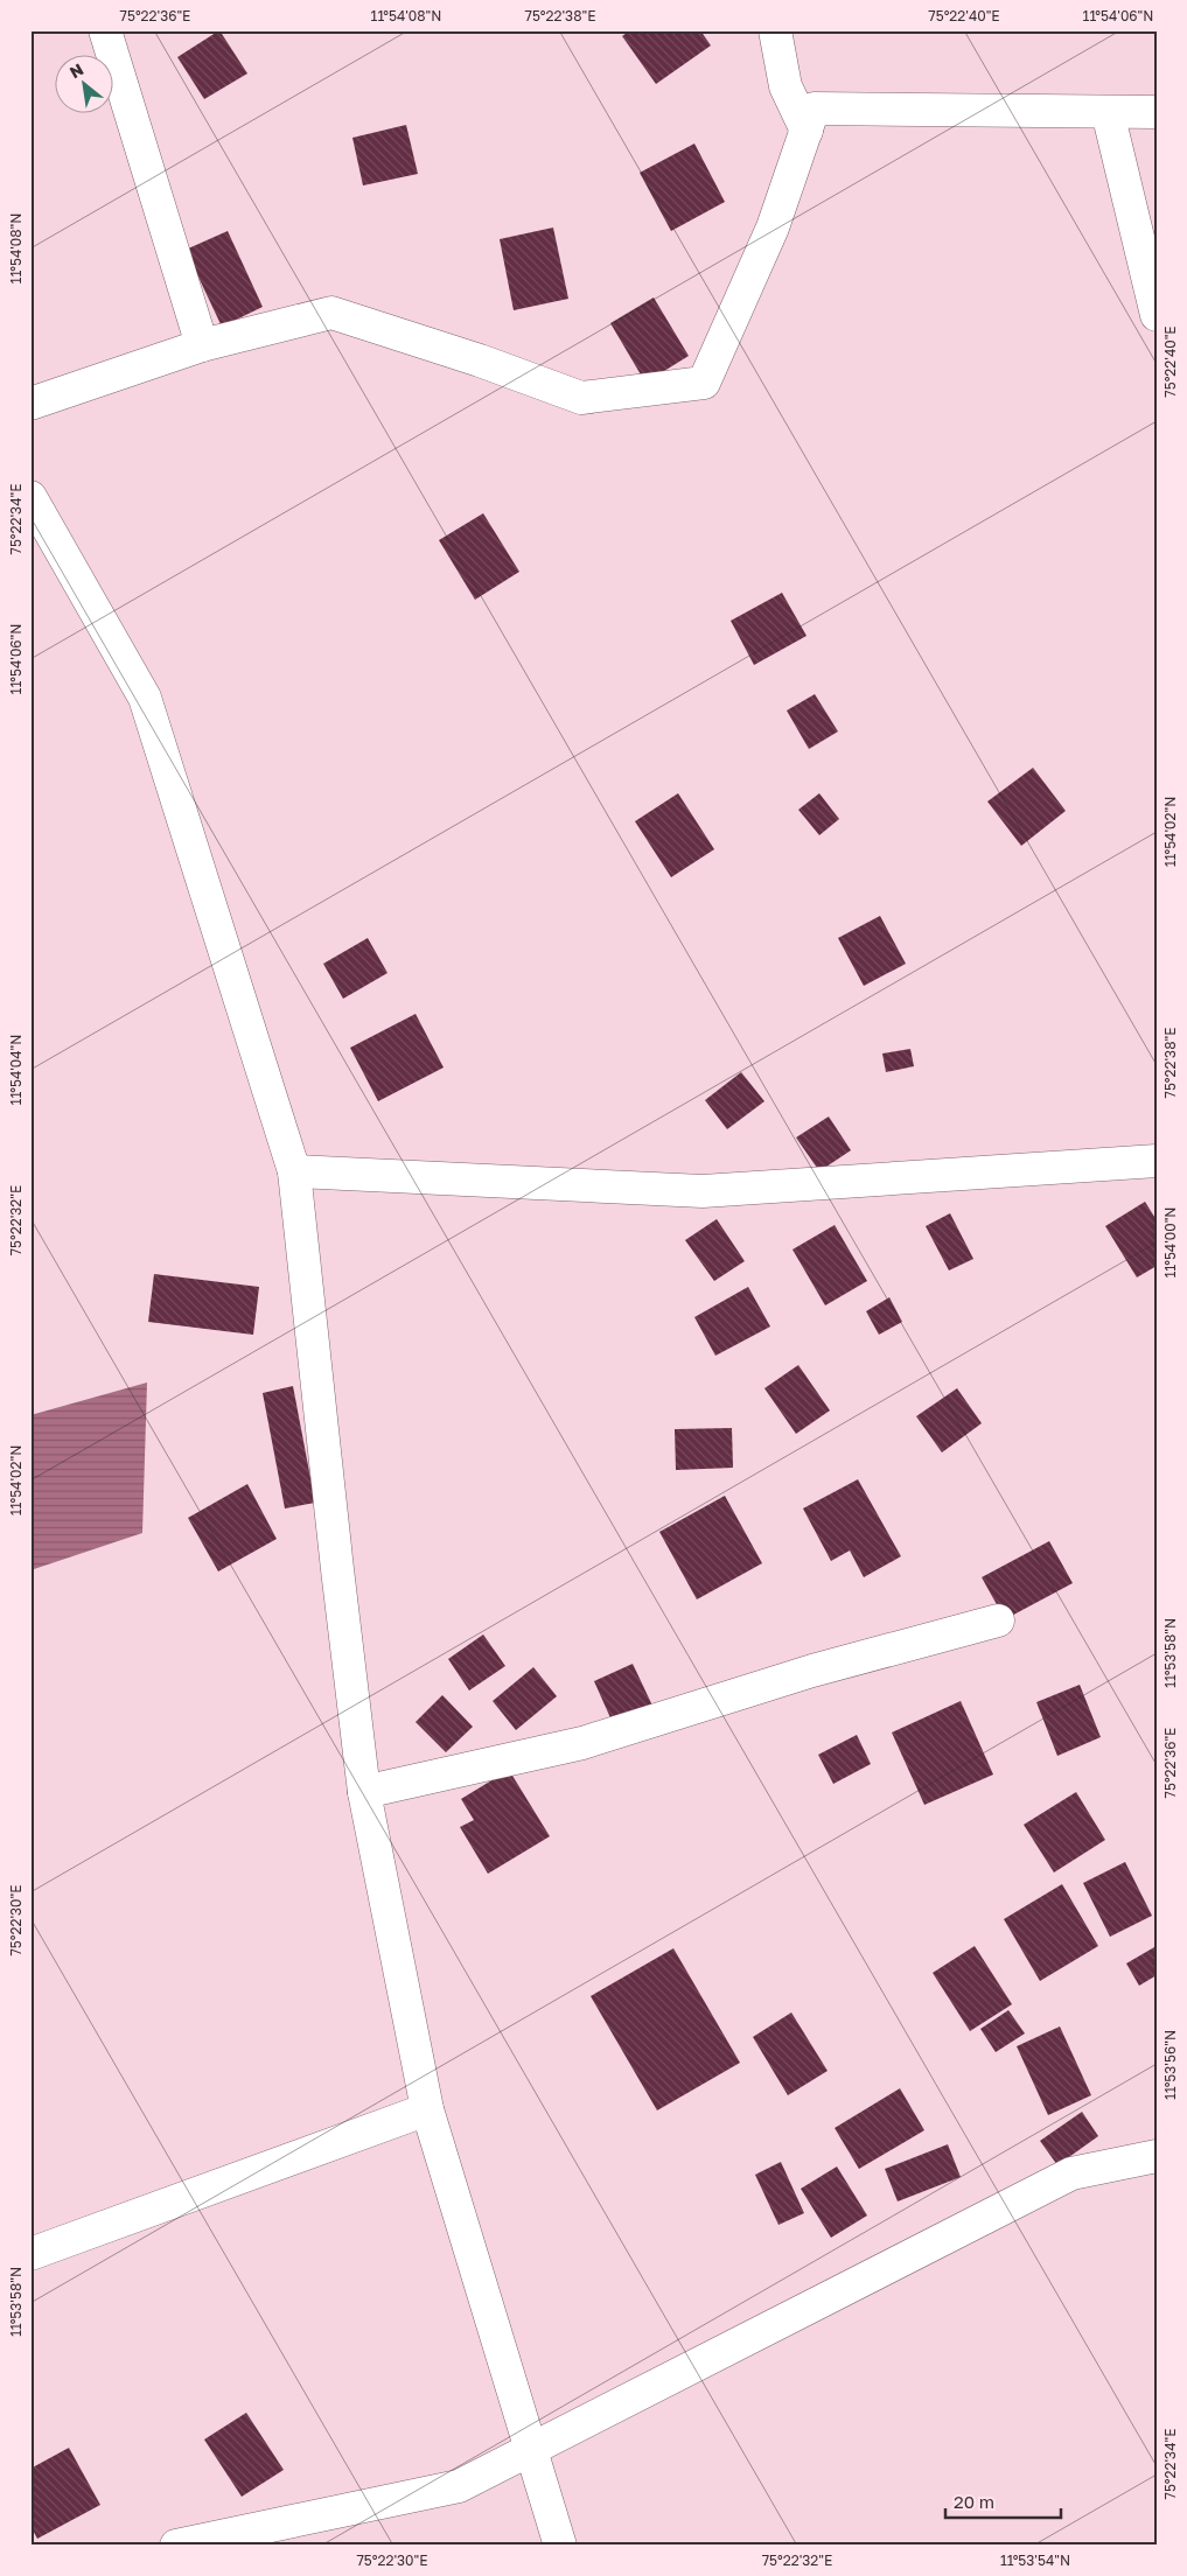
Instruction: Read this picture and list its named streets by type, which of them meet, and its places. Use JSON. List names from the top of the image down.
{
  "scale_bar": "20 m",
  "north": "top left",
  "coordinates": [
    "75°22'36\"E",
    "11°54'08\"N",
    "75°22'38\"E",
    "75°22'40\"E",
    "11°54'06\"N",
    "75°22'34\"E",
    "11°54'02\"N",
    "11°54'04\"N",
    "75°22'32\"E",
    "11°54'00\"N",
    "11°53'58\"N",
    "75°22'30\"E",
    "11°53'56\"N",
    "11°53'54\"N"
  ]
}
